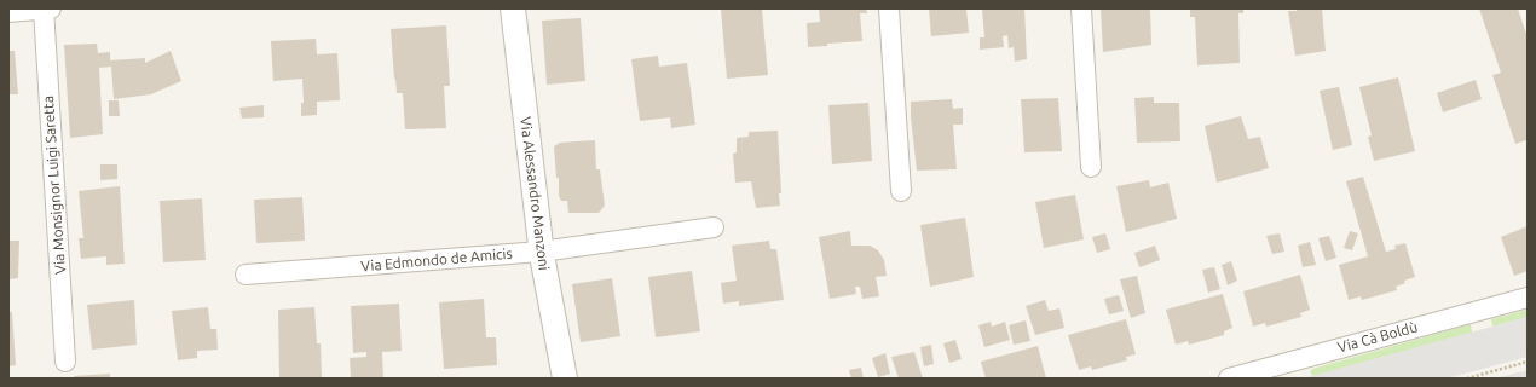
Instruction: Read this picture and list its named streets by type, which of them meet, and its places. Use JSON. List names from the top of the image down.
{
  "streets": {
    "street": [
      "Via Monsignor Luigi Saretta",
      "Via Alessandro Manzoni",
      "Via Edmondo de Amicis",
      "Via Cà Boldù"
    ]
  },
  "crossings": [
    ["Via Alessandro Manzoni", "Via Edmondo de Amicis"]
  ]
}
